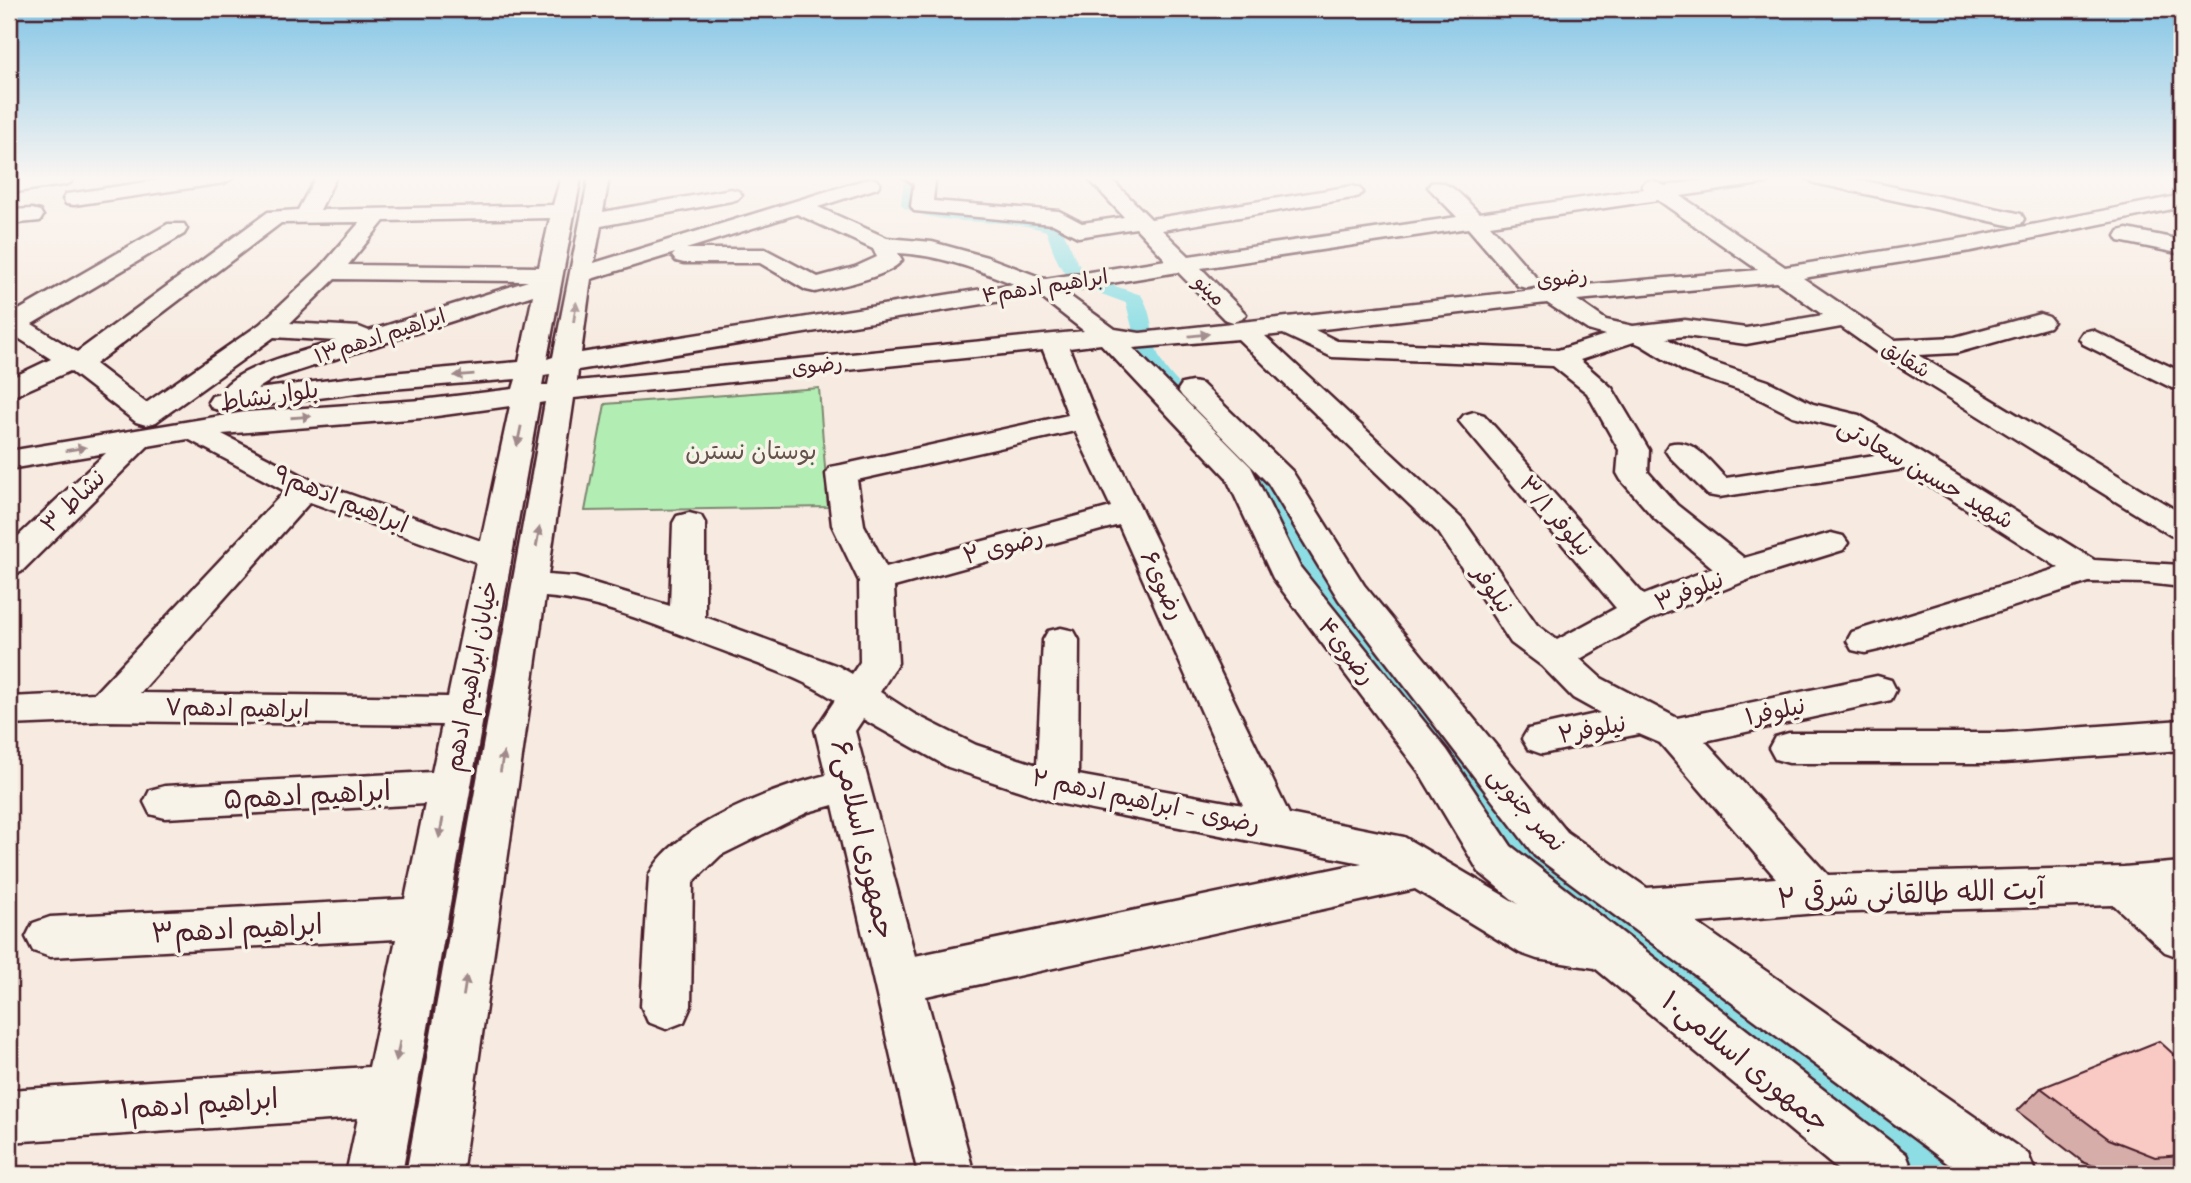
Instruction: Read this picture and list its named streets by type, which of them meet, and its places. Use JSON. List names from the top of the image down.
{
  "streets": {
    "street": [
      "رضوی",
      "ابراهیم ادهم۴",
      "مینو",
      "ابراهیم ادهم۱۳",
      "شقایق",
      "بلوار نشاط",
      "شهید حسین سعادتی",
      "ابراهیم ادهم۹",
      "نشاط ۳",
      "نیلوفر ۳/۱",
      "رضوی ۲",
      "رضوی۶",
      "نیلوفر",
      "نیلوفر۳",
      "رضوی۴",
      "خیابان ابراهیم ادهم",
      "ابراهیم ادهم۷",
      "نیلوفر۱",
      "نیلوفر۲",
      "ابراهیم ادهم۵",
      "رضوی - ابراهیم ادهم ۲",
      "نصر جنوبی",
      "جمهوری اسلامی۶",
      "آیت الله طالقانی شرقی ۲",
      "ابراهیم ادهم۳",
      "جمهوری اسلامی۱۰",
      "ابراهیم ادهم۱"
    ]
  },
  "crossings": [
    ["رضوی", "ابراهیم ادهم۴"],
    ["رضوی", "مینو"],
    ["رضوی", "شقایق"],
    ["رضوی", "بلوار نشاط"],
    ["رضوی", "رضوی۶"],
    ["رضوی", "نیلوفر"],
    ["رضوی", "رضوی۴"],
    ["رضوی", "خیابان ابراهیم ادهم"],
    ["رضوی", "نصر جنوبی"],
    ["ابراهیم ادهم۴", "مینو"],
    ["ابراهیم ادهم۴", "بلوار نشاط"],
    ["ابراهیم ادهم۴", "رضوی۴"],
    ["ابراهیم ادهم۴", "خیابان ابراهیم ادهم"],
    ["مینو", "نیلوفر"],
    ["ابراهیم ادهم۱۳", "بلوار نشاط"],
    ["ابراهیم ادهم۱۳", "خیابان ابراهیم ادهم"],
    ["بلوار نشاط", "ابراهیم ادهم۹"],
    ["بلوار نشاط", "نشاط ۳"],
    ["بلوار نشاط", "خیابان ابراهیم ادهم"],
    ["ابراهیم ادهم۹", "خیابان ابراهیم ادهم"],
    ["نیلوفر ۳/۱", "نیلوفر۳"],
    ["رضوی ۲", "رضوی۶"],
    ["رضوی ۲", "جمهوری اسلامی۶"],
    ["رضوی۶", "رضوی - ابراهیم ادهم ۲"],
    ["رضوی۶", "جمهوری اسلامی۶"],
    ["نیلوفر", "نیلوفر۳"],
    ["نیلوفر", "نیلوفر۱"],
    ["نیلوفر", "نیلوفر۲"],
    ["نیلوفر", "آیت الله طالقانی شرقی ۲"],
    ["رضوی۴", "رضوی - ابراهیم ادهم ۲"],
    ["رضوی۴", "نصر جنوبی"],
    ["رضوی۴", "آیت الله طالقانی شرقی ۲"],
    ["رضوی۴", "جمهوری اسلامی۱۰"],
    ["خیابان ابراهیم ادهم", "ابراهیم ادهم۷"],
    ["خیابان ابراهیم ادهم", "ابراهیم ادهم۵"],
    ["خیابان ابراهیم ادهم", "رضوی - ابراهیم ادهم ۲"],
    ["خیابان ابراهیم ادهم", "ابراهیم ادهم۳"],
    ["خیابان ابراهیم ادهم", "ابراهیم ادهم۱"],
    ["نیلوفر۱", "نیلوفر۲"],
    ["رضوی - ابراهیم ادهم ۲", "نصر جنوبی"],
    ["رضوی - ابراهیم ادهم ۲", "جمهوری اسلامی۶"],
    ["رضوی - ابراهیم ادهم ۲", "آیت الله طالقانی شرقی ۲"],
    ["رضوی - ابراهیم ادهم ۲", "جمهوری اسلامی۱۰"],
    ["نصر جنوبی", "آیت الله طالقانی شرقی ۲"],
    ["نصر جنوبی", "جمهوری اسلامی۱۰"],
    ["آیت الله طالقانی شرقی ۲", "جمهوری اسلامی۱۰"]
  ],
  "parks": ["بوستان نسترن"]
}
